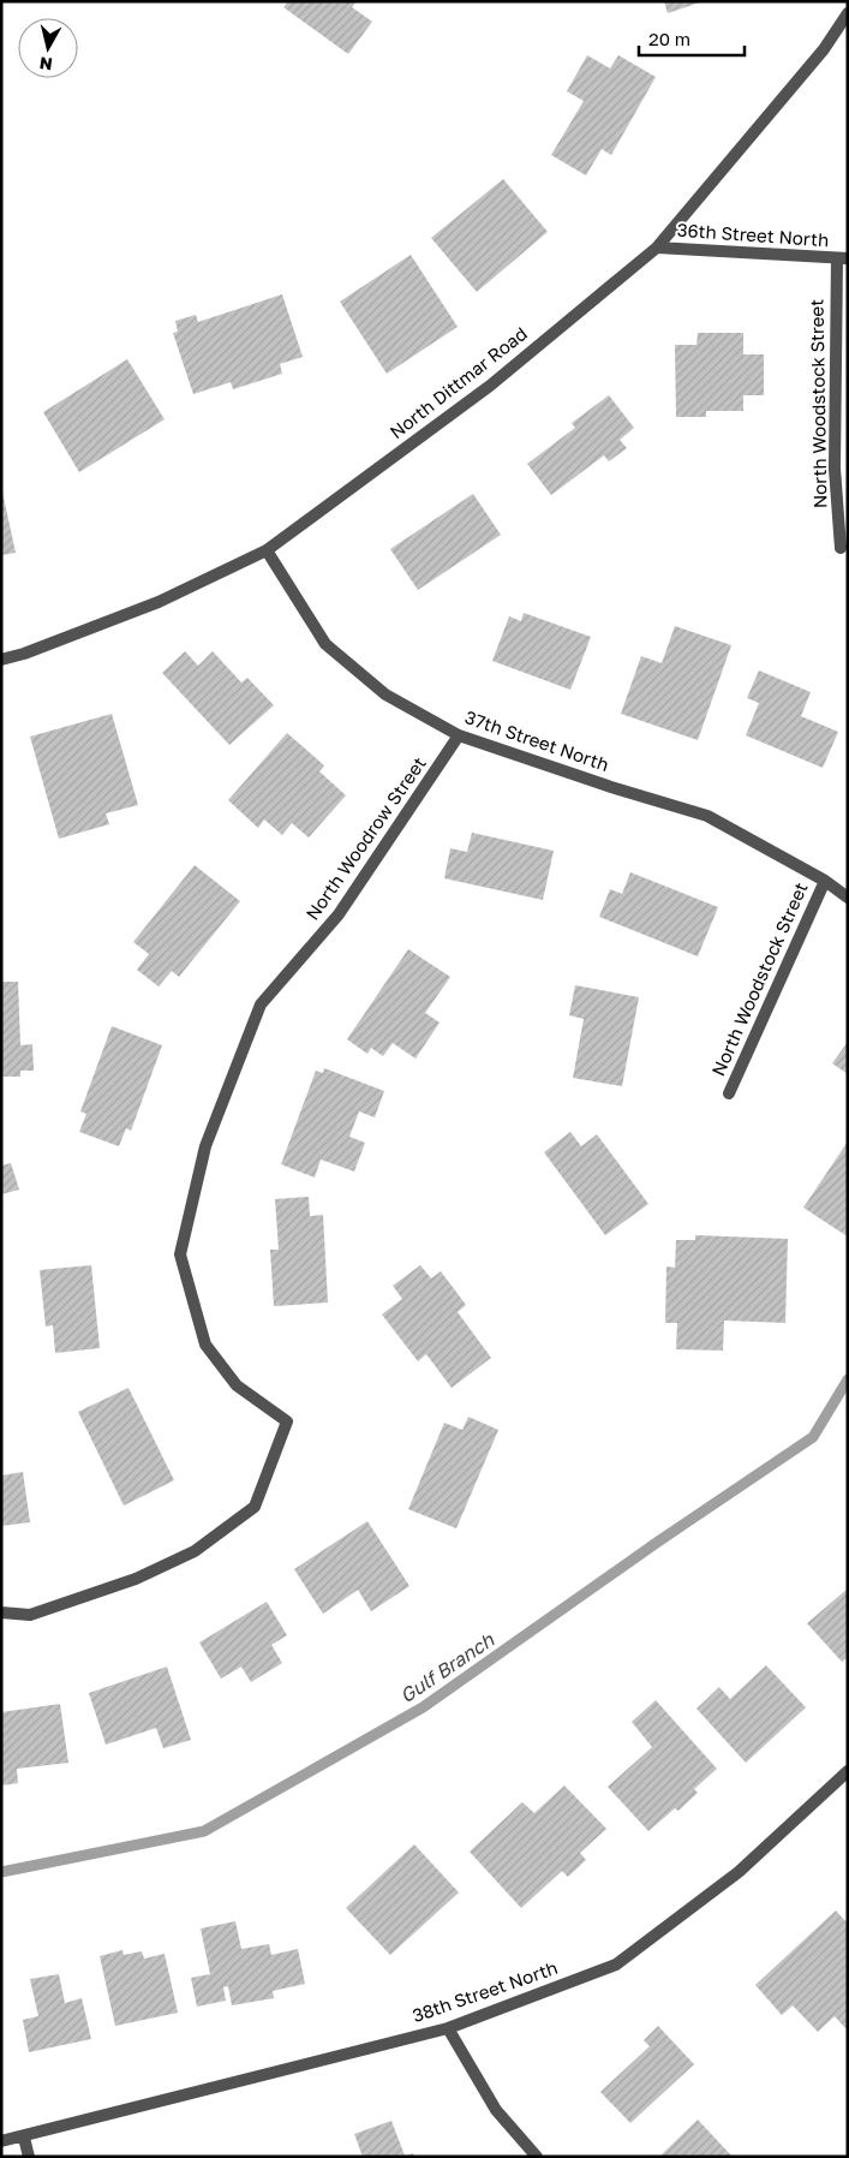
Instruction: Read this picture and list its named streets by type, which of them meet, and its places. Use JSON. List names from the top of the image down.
{
  "streets": {
    "street": [
      "36th Street North",
      "North Dittmar Road",
      "North Woodstock Street",
      "37th Street North",
      "North Woodrow Street",
      "38th Street North"
    ]
  },
  "crossings": [
    ["36th Street North", "North Dittmar Road"],
    ["36th Street North", "North Woodstock Street"],
    ["North Dittmar Road", "37th Street North"],
    ["North Woodstock Street", "37th Street North"],
    ["37th Street North", "North Woodrow Street"]
  ],
  "water": ["Gulf Branch"],
  "scale_bar": "20 m",
  "north": "bottom"
}
